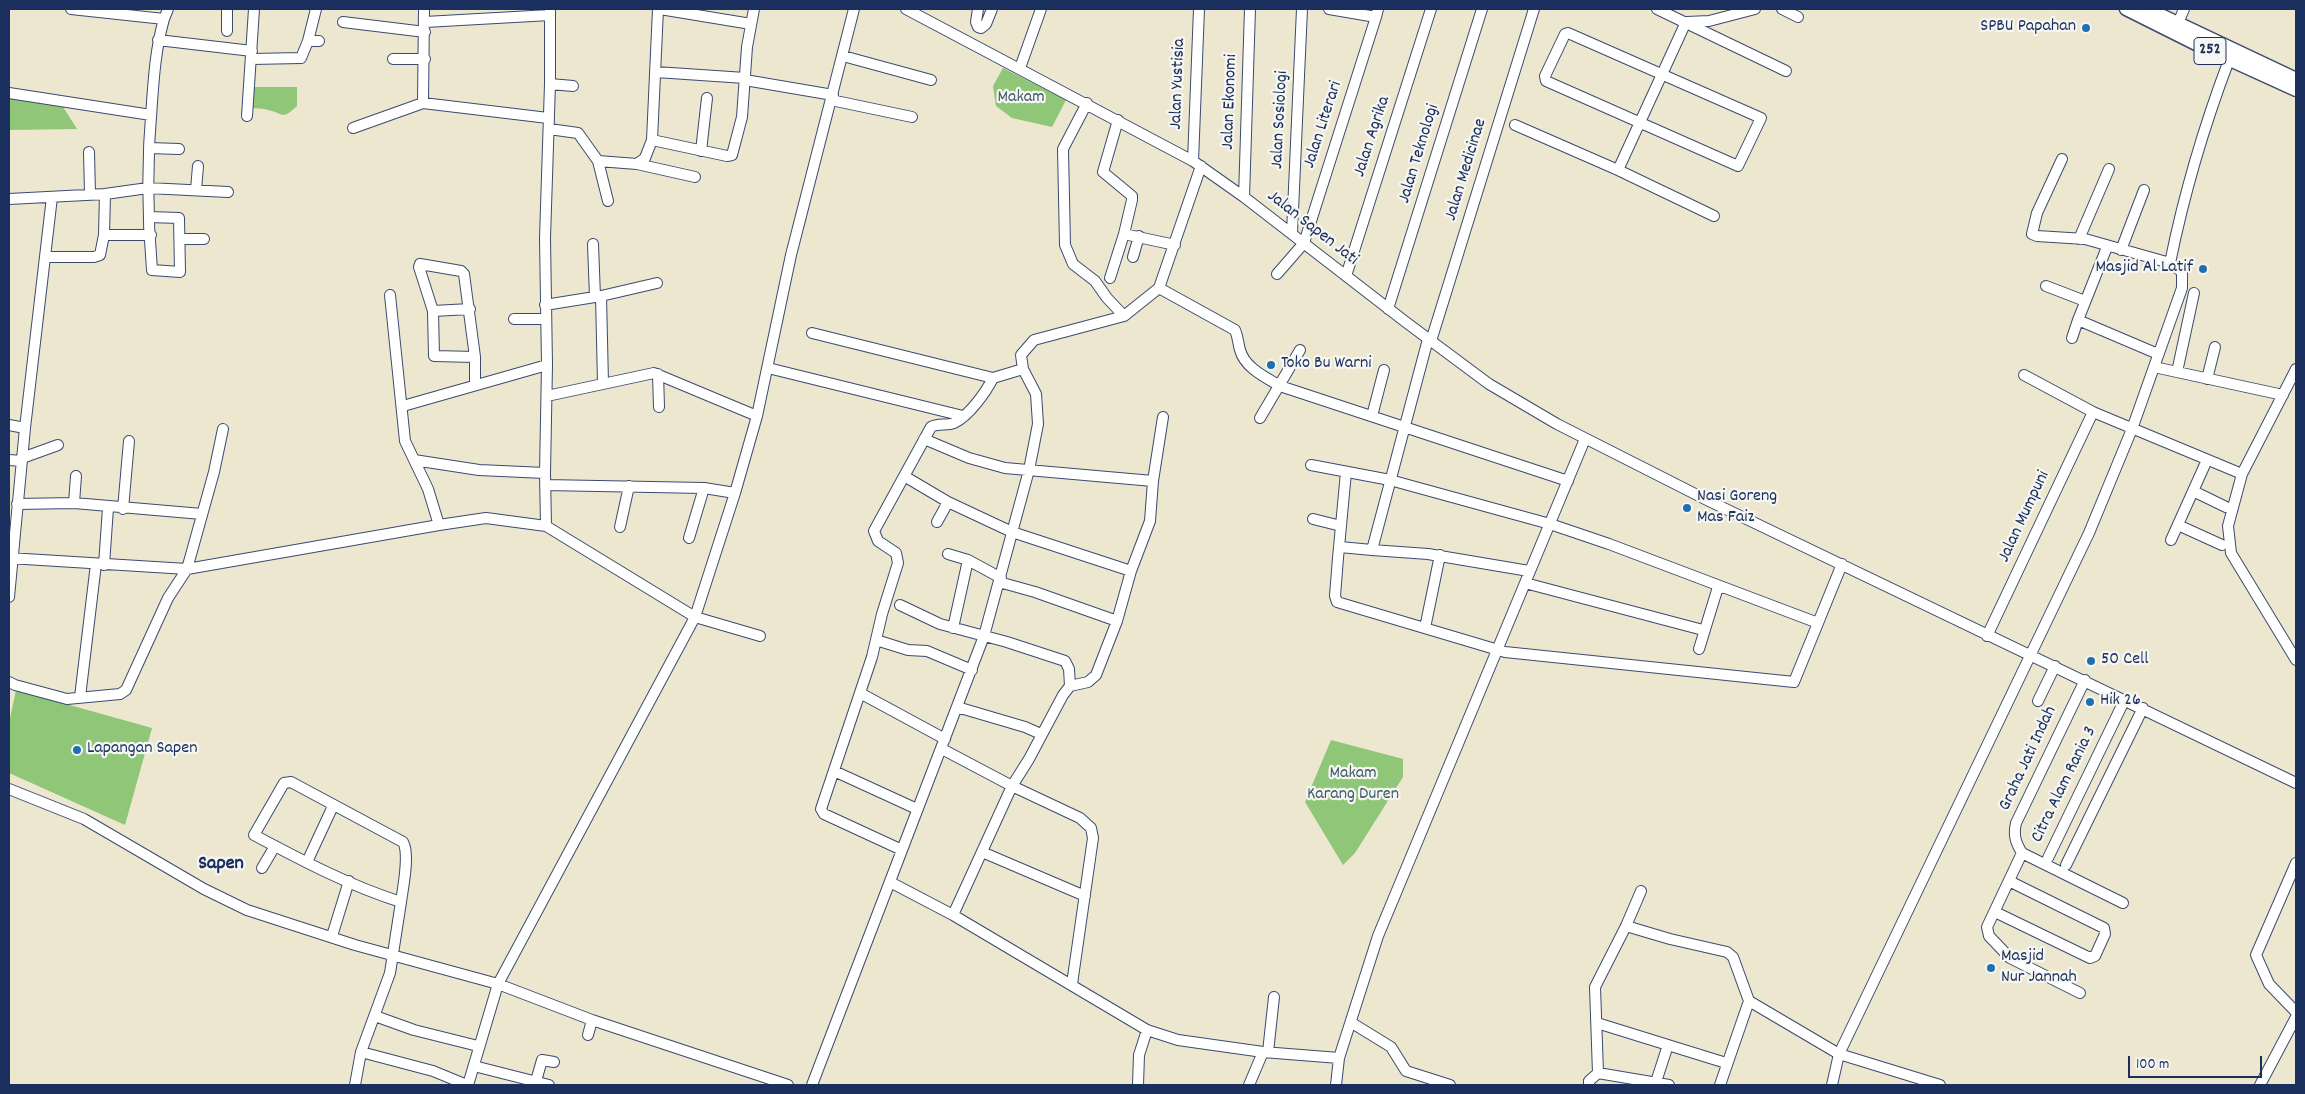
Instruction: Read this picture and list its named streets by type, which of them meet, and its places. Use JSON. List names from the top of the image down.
{
  "streets": {
    "main road": ["252"],
    "street": [
      "Jalan Yustisia",
      "Jalan Ekonomi",
      "Jalan Sosiologi",
      "Jalan Literari",
      "Jalan Agrika",
      "Jalan Teknologi",
      "Jalan Medicinae",
      "Jalan Sapen Jati",
      "Jalan Mumpuni",
      "Graha Jati Indah",
      "Citra Alam Rania 3"
    ]
  },
  "crossings": [
    ["Jalan Yustisia", "Jalan Sapen Jati"],
    ["Jalan Ekonomi", "Jalan Sapen Jati"],
    ["Jalan Sosiologi", "Jalan Sapen Jati"],
    ["Jalan Literari", "Jalan Sapen Jati"],
    ["Jalan Agrika", "Jalan Sapen Jati"],
    ["Jalan Teknologi", "Jalan Sapen Jati"],
    ["Jalan Medicinae", "Jalan Sapen Jati"],
    ["Jalan Sapen Jati", "Jalan Mumpuni"],
    ["Jalan Sapen Jati", "Graha Jati Indah"],
    ["Jalan Sapen Jati", "Citra Alam Rania 3"]
  ],
  "districts": ["Sapen"],
  "parks": ["Makam", "Makam Karang Duren"],
  "places": [
    "SPBU Papahan",
    "Masjid Al Latif",
    "Toko Bu Warni",
    "Nasi Goreng Mas Faiz",
    "50 Cell",
    "Hik 26",
    "Lapangan Sapen",
    "Masjid Nur Jannah"
  ],
  "scale_bar": "100 m"
}
